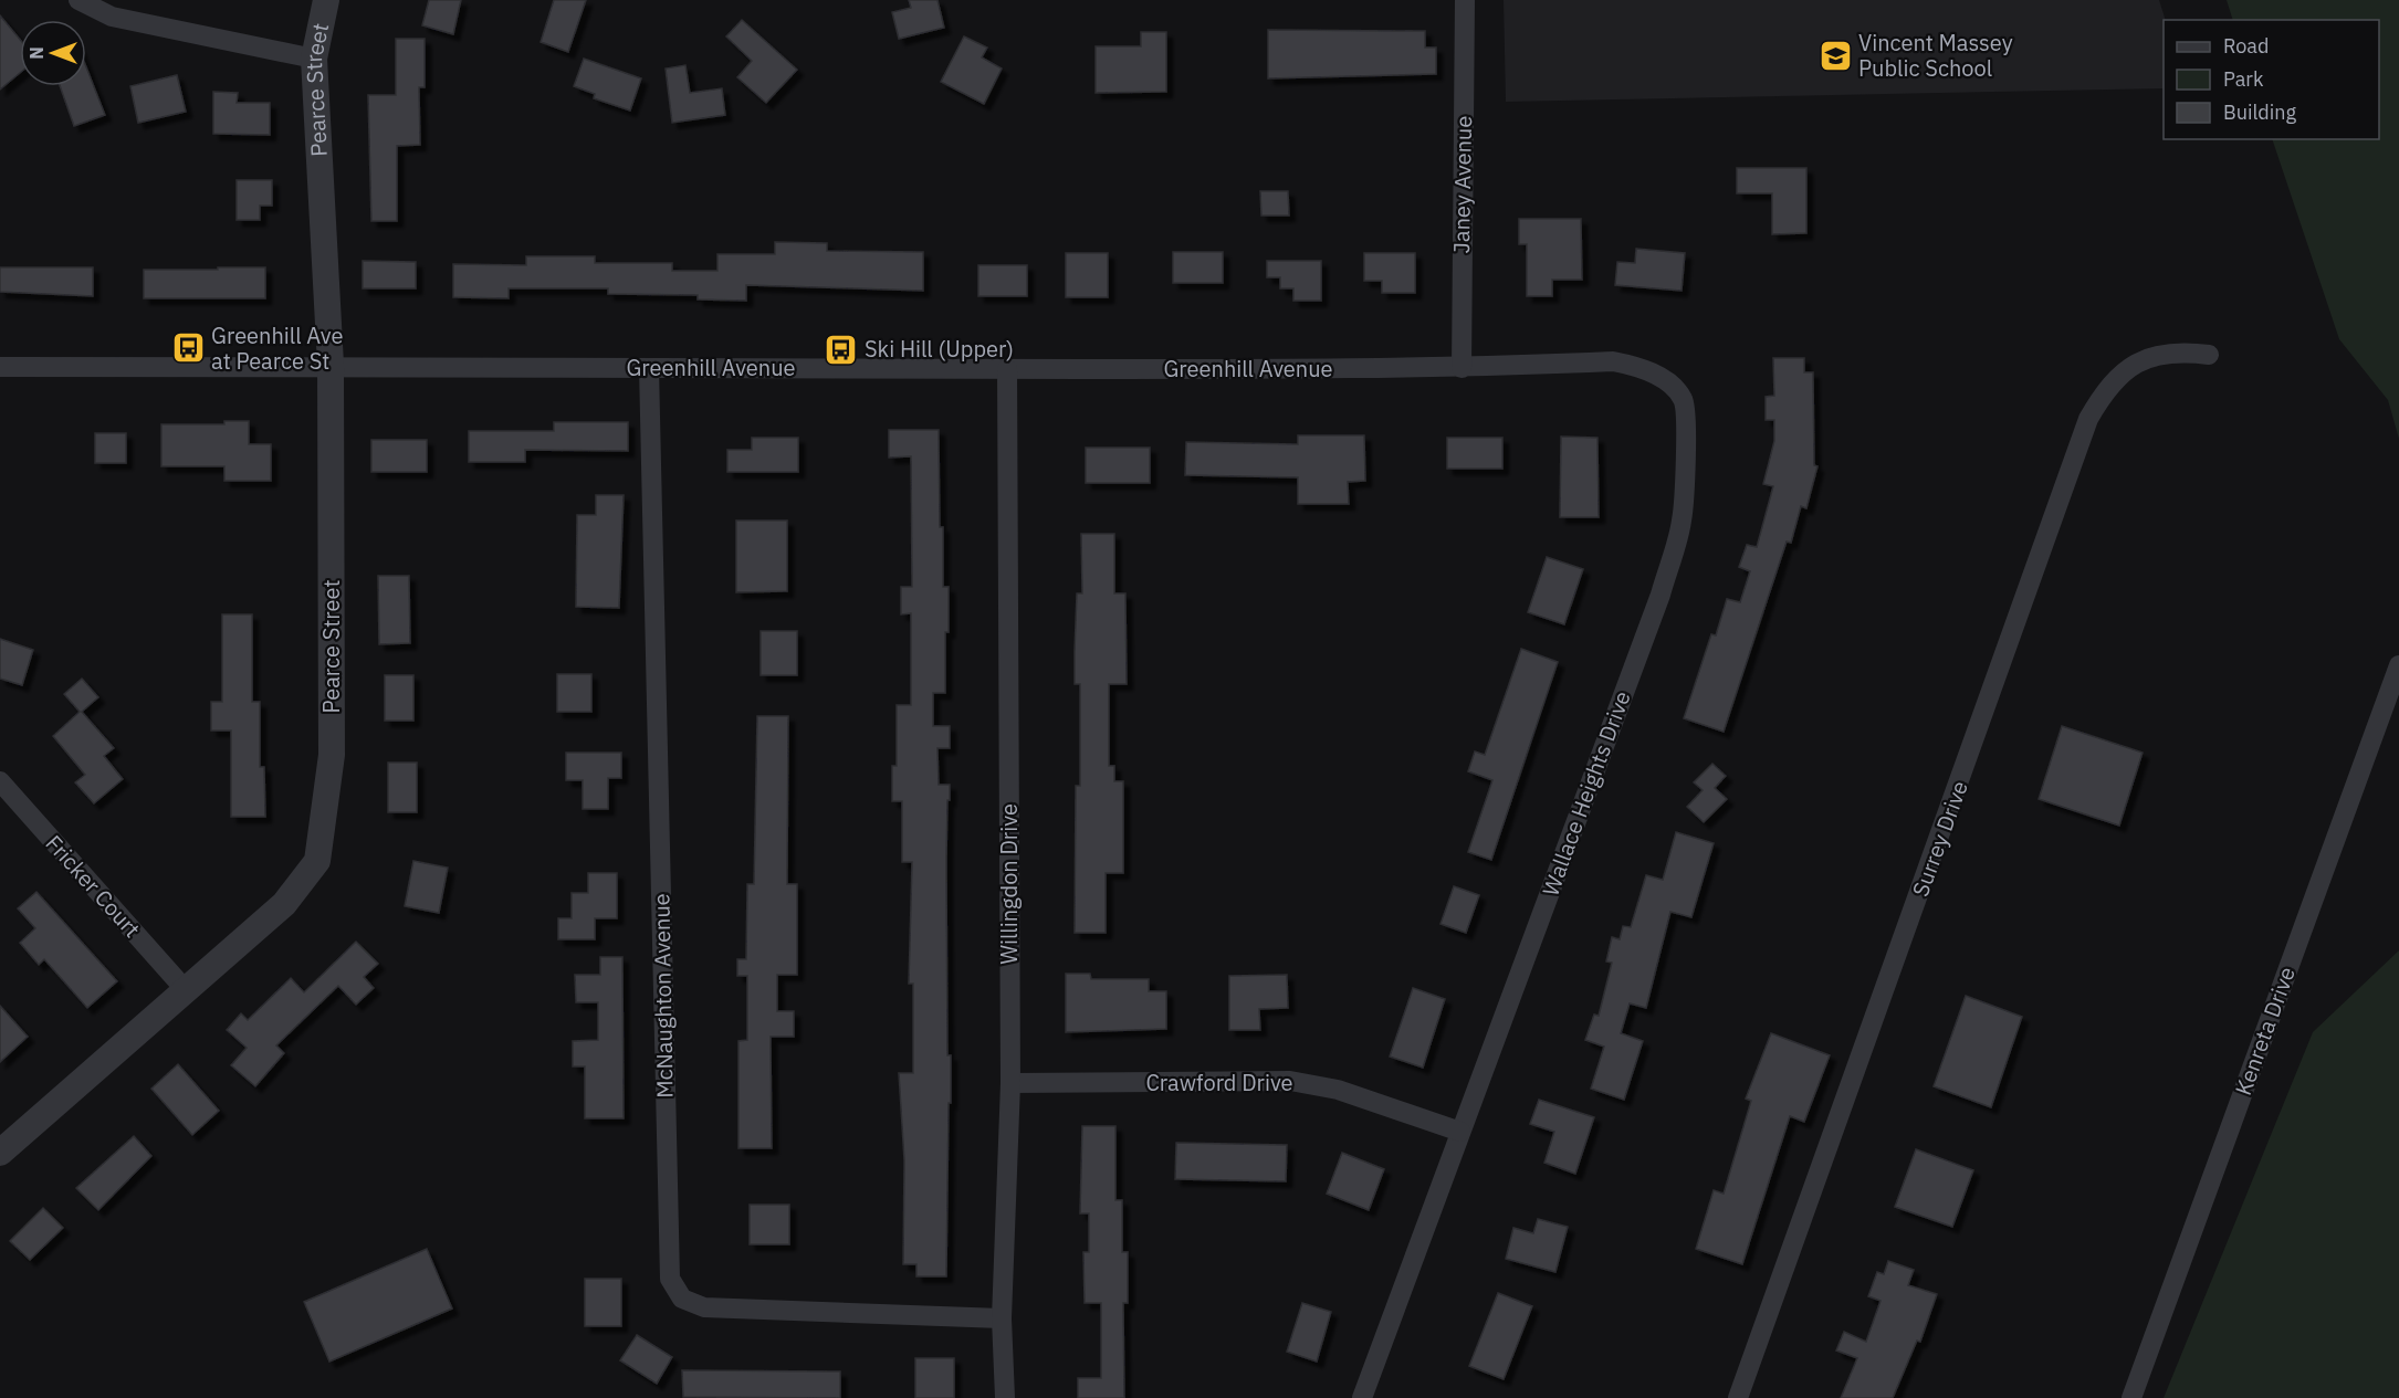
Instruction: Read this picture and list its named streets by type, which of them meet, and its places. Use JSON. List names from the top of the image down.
{
  "streets": {
    "street": [
      "Pearce Street",
      "Janey Avenue",
      "Greenhill Avenue",
      "Wallace Heights Drive",
      "Surrey Drive",
      "Willingdon Drive",
      "Fricker Court",
      "McNaughton Avenue",
      "Kenreta Drive",
      "Crawford Drive"
    ]
  },
  "crossings": [
    ["Pearce Street", "Greenhill Avenue"],
    ["Pearce Street", "Fricker Court"],
    ["Janey Avenue", "Greenhill Avenue"],
    ["Janey Avenue", "Wallace Heights Drive"],
    ["Greenhill Avenue", "Wallace Heights Drive"],
    ["Greenhill Avenue", "Willingdon Drive"],
    ["Greenhill Avenue", "McNaughton Avenue"],
    ["Wallace Heights Drive", "Crawford Drive"],
    ["Willingdon Drive", "McNaughton Avenue"],
    ["Willingdon Drive", "Crawford Drive"]
  ],
  "places": {
    "school or university": ["Vincent Massey Public School"],
    "bus stop": ["Greenhill Ave at Pearce St", "Ski Hill (Upper)"]
  },
  "legend": ["Road", "Park", "Building"],
  "north": "left"
}
